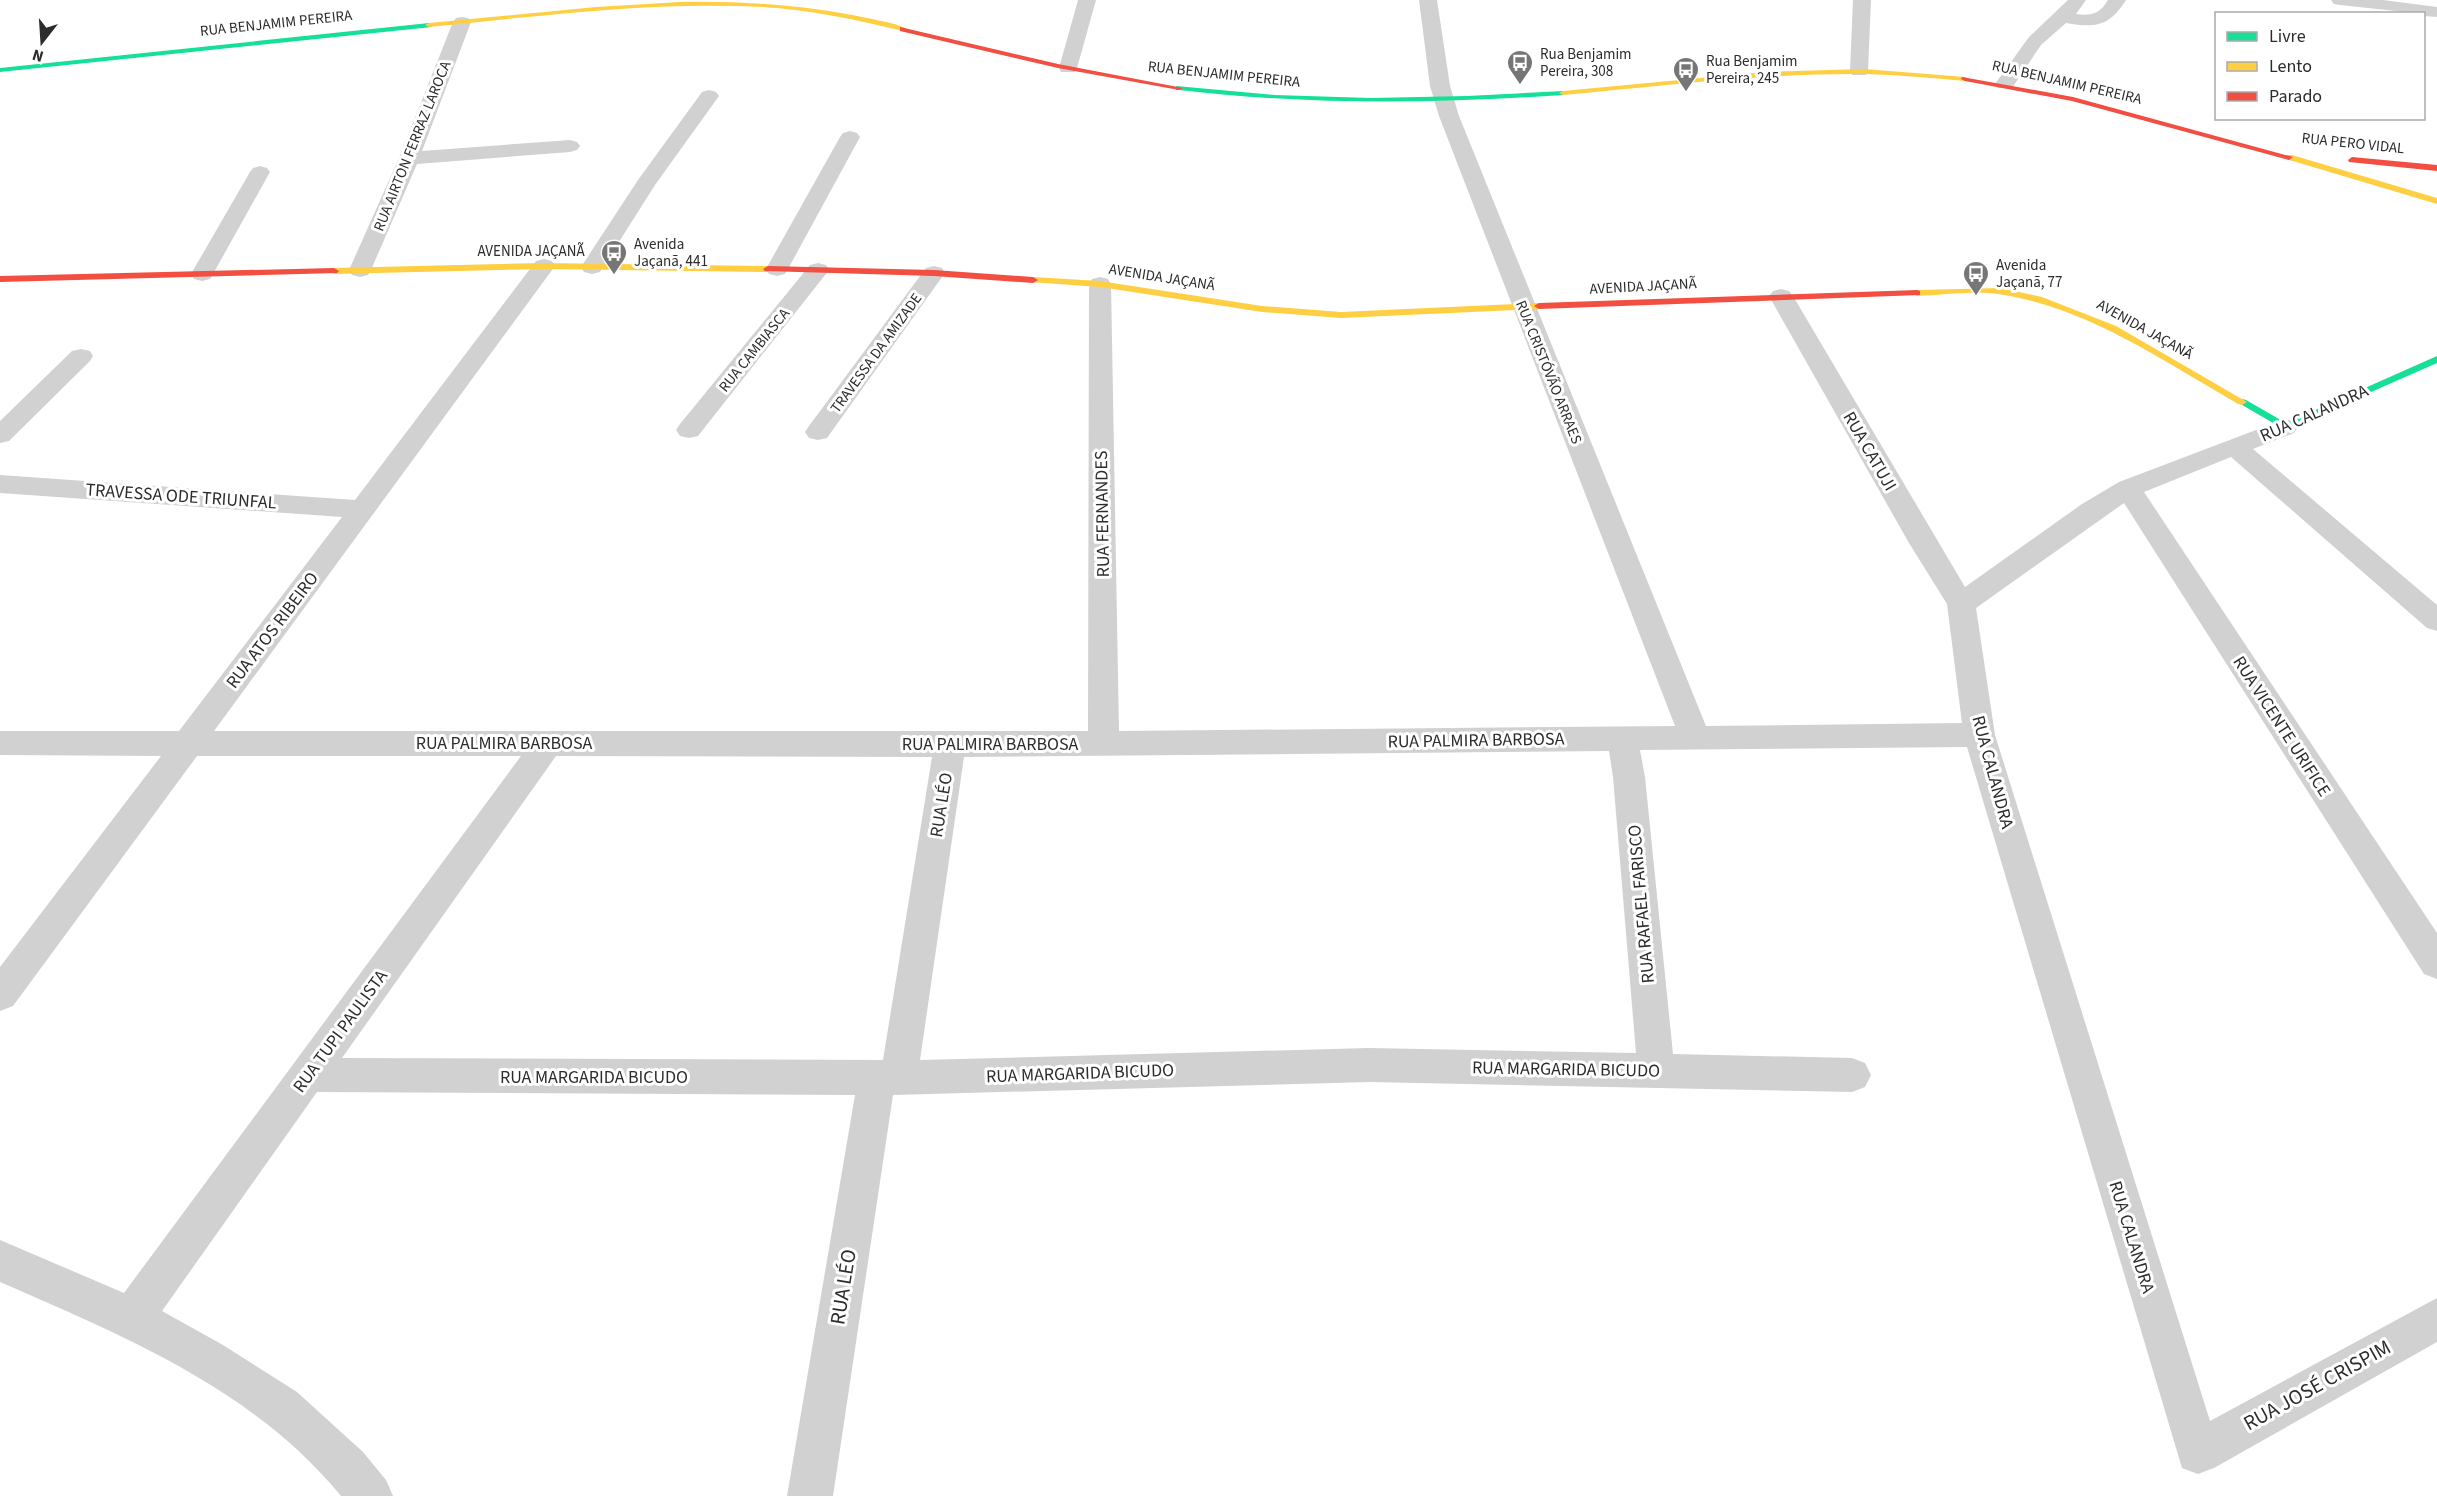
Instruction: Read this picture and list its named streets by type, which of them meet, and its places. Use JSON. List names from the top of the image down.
{
  "streets": {
    "main road": [
      "RUA BENJAMIM PEREIRA",
      "RUA PERO VIDAL",
      "AVENIDA JAÇANÃ",
      "RUA CALANDRA"
    ],
    "street": [
      "RUA AIRTON FERRAZ LAROCA",
      "RUA CAMBIASCA",
      "TRAVESSA DA AMIZADE",
      "RUA CRISTÓVÃO ARRAES",
      "RUA CATUJI",
      "TRAVESSA ODE TRIUNFAL",
      "RUA FERNANDES",
      "RUA ATOS RIBEIRO",
      "RUA VICENTE URIFICE",
      "RUA PALMIRA BARBOSA",
      "RUA LÉO",
      "RUA RAFAEL FARISCO",
      "RUA TUPI PAULISTA",
      "RUA MARGARIDA BICUDO",
      "RUA JOSÉ CRISPIM"
    ]
  },
  "crossings": [
    ["RUA BENJAMIM PEREIRA", "RUA PERO VIDAL"],
    ["RUA BENJAMIM PEREIRA", "RUA AIRTON FERRAZ LAROCA"],
    ["RUA BENJAMIM PEREIRA", "RUA CRISTÓVÃO ARRAES"],
    ["RUA AIRTON FERRAZ LAROCA", "AVENIDA JAÇANÃ"],
    ["AVENIDA JAÇANÃ", "RUA CAMBIASCA"],
    ["AVENIDA JAÇANÃ", "TRAVESSA DA AMIZADE"],
    ["AVENIDA JAÇANÃ", "RUA CRISTÓVÃO ARRAES"],
    ["AVENIDA JAÇANÃ", "RUA CALANDRA"],
    ["AVENIDA JAÇANÃ", "RUA CATUJI"],
    ["AVENIDA JAÇANÃ", "RUA FERNANDES"],
    ["AVENIDA JAÇANÃ", "RUA ATOS RIBEIRO"],
    ["RUA CRISTÓVÃO ARRAES", "RUA PALMIRA BARBOSA"],
    ["RUA CALANDRA", "RUA CATUJI"],
    ["RUA CALANDRA", "RUA VICENTE URIFICE"],
    ["RUA CALANDRA", "RUA PALMIRA BARBOSA"],
    ["RUA CALANDRA", "RUA JOSÉ CRISPIM"],
    ["TRAVESSA ODE TRIUNFAL", "RUA ATOS RIBEIRO"],
    ["RUA FERNANDES", "RUA PALMIRA BARBOSA"],
    ["RUA ATOS RIBEIRO", "RUA PALMIRA BARBOSA"],
    ["RUA PALMIRA BARBOSA", "RUA LÉO"],
    ["RUA PALMIRA BARBOSA", "RUA RAFAEL FARISCO"],
    ["RUA PALMIRA BARBOSA", "RUA TUPI PAULISTA"],
    ["RUA LÉO", "RUA MARGARIDA BICUDO"],
    ["RUA RAFAEL FARISCO", "RUA MARGARIDA BICUDO"],
    ["RUA TUPI PAULISTA", "RUA MARGARIDA BICUDO"]
  ],
  "places": {
    "bus stop": [
      "Rua Benjamim Pereira, 308",
      "Rua Benjamim Pereira, 245",
      "Avenida Jaçanã, 441",
      "Avenida Jaçanã, 77"
    ]
  },
  "legend": ["Livre", "Lento", "Parado"],
  "north": "bottom"
}
